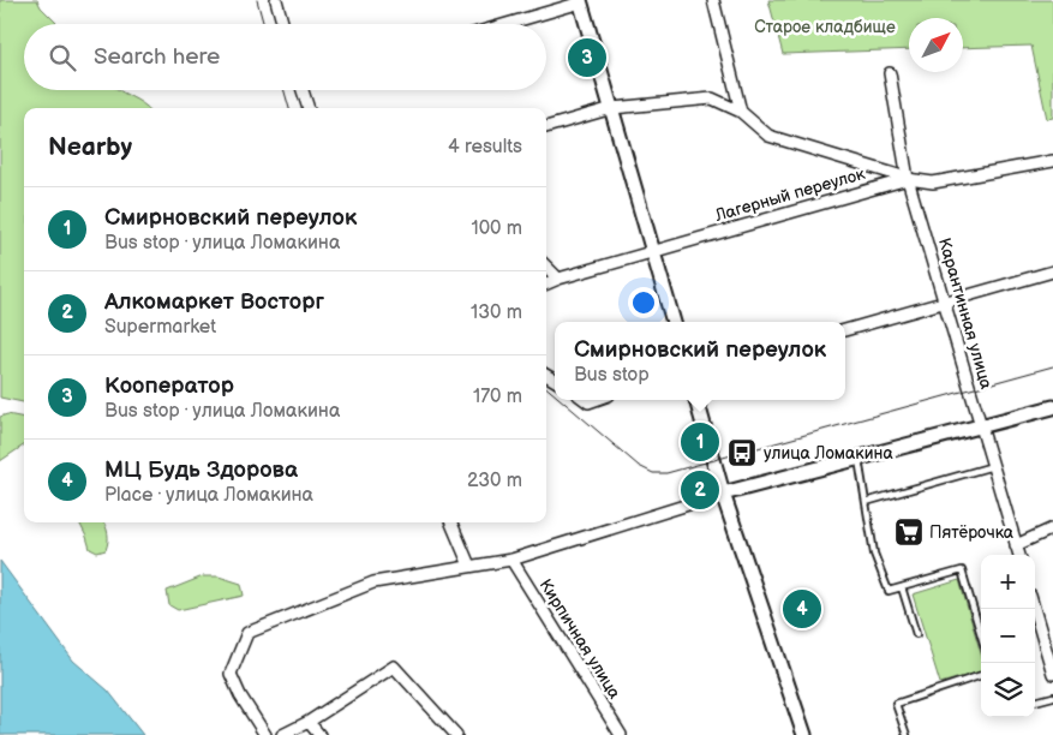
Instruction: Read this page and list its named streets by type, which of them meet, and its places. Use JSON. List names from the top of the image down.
{
  "streets": {
    "street": ["Лагерный переулок", "Карантинная улица", "Кирпичная улица"]
  },
  "crossings": [
    ["Лагерный переулок", "Карантинная улица"]
  ],
  "parks": ["Старое кладбище"],
  "places": {
    "bus stop": ["улица Ломакина"],
    "supermarket": ["Пятёрочка"]
  },
  "north": "top right",
  "page": {
    "search": "Search here",
    "pins": [
      "3",
      "1",
      "2",
      "4"
    ],
    "heading": ["Nearby", "4 results"],
    "list": [
      {
        "mark": "1",
        "name": "Смирновский переулок",
        "note": "Bus stop · улица Ломакина",
        "value": "100 m"
      },
      {
        "mark": "2",
        "name": "Алкомаркет Восторг",
        "note": "Supermarket",
        "value": "130 m"
      },
      {
        "mark": "3",
        "name": "Кооператор",
        "note": "Bus stop · улица Ломакина",
        "value": "170 m"
      },
      {
        "mark": "4",
        "name": "МЦ Будь Здорова",
        "note": "Place · улица Ломакина",
        "value": "230 m"
      }
    ],
    "popup": ["Смирновский переулок", "Bus stop"],
    "map_buttons": ["+", "−"]
  }
}
